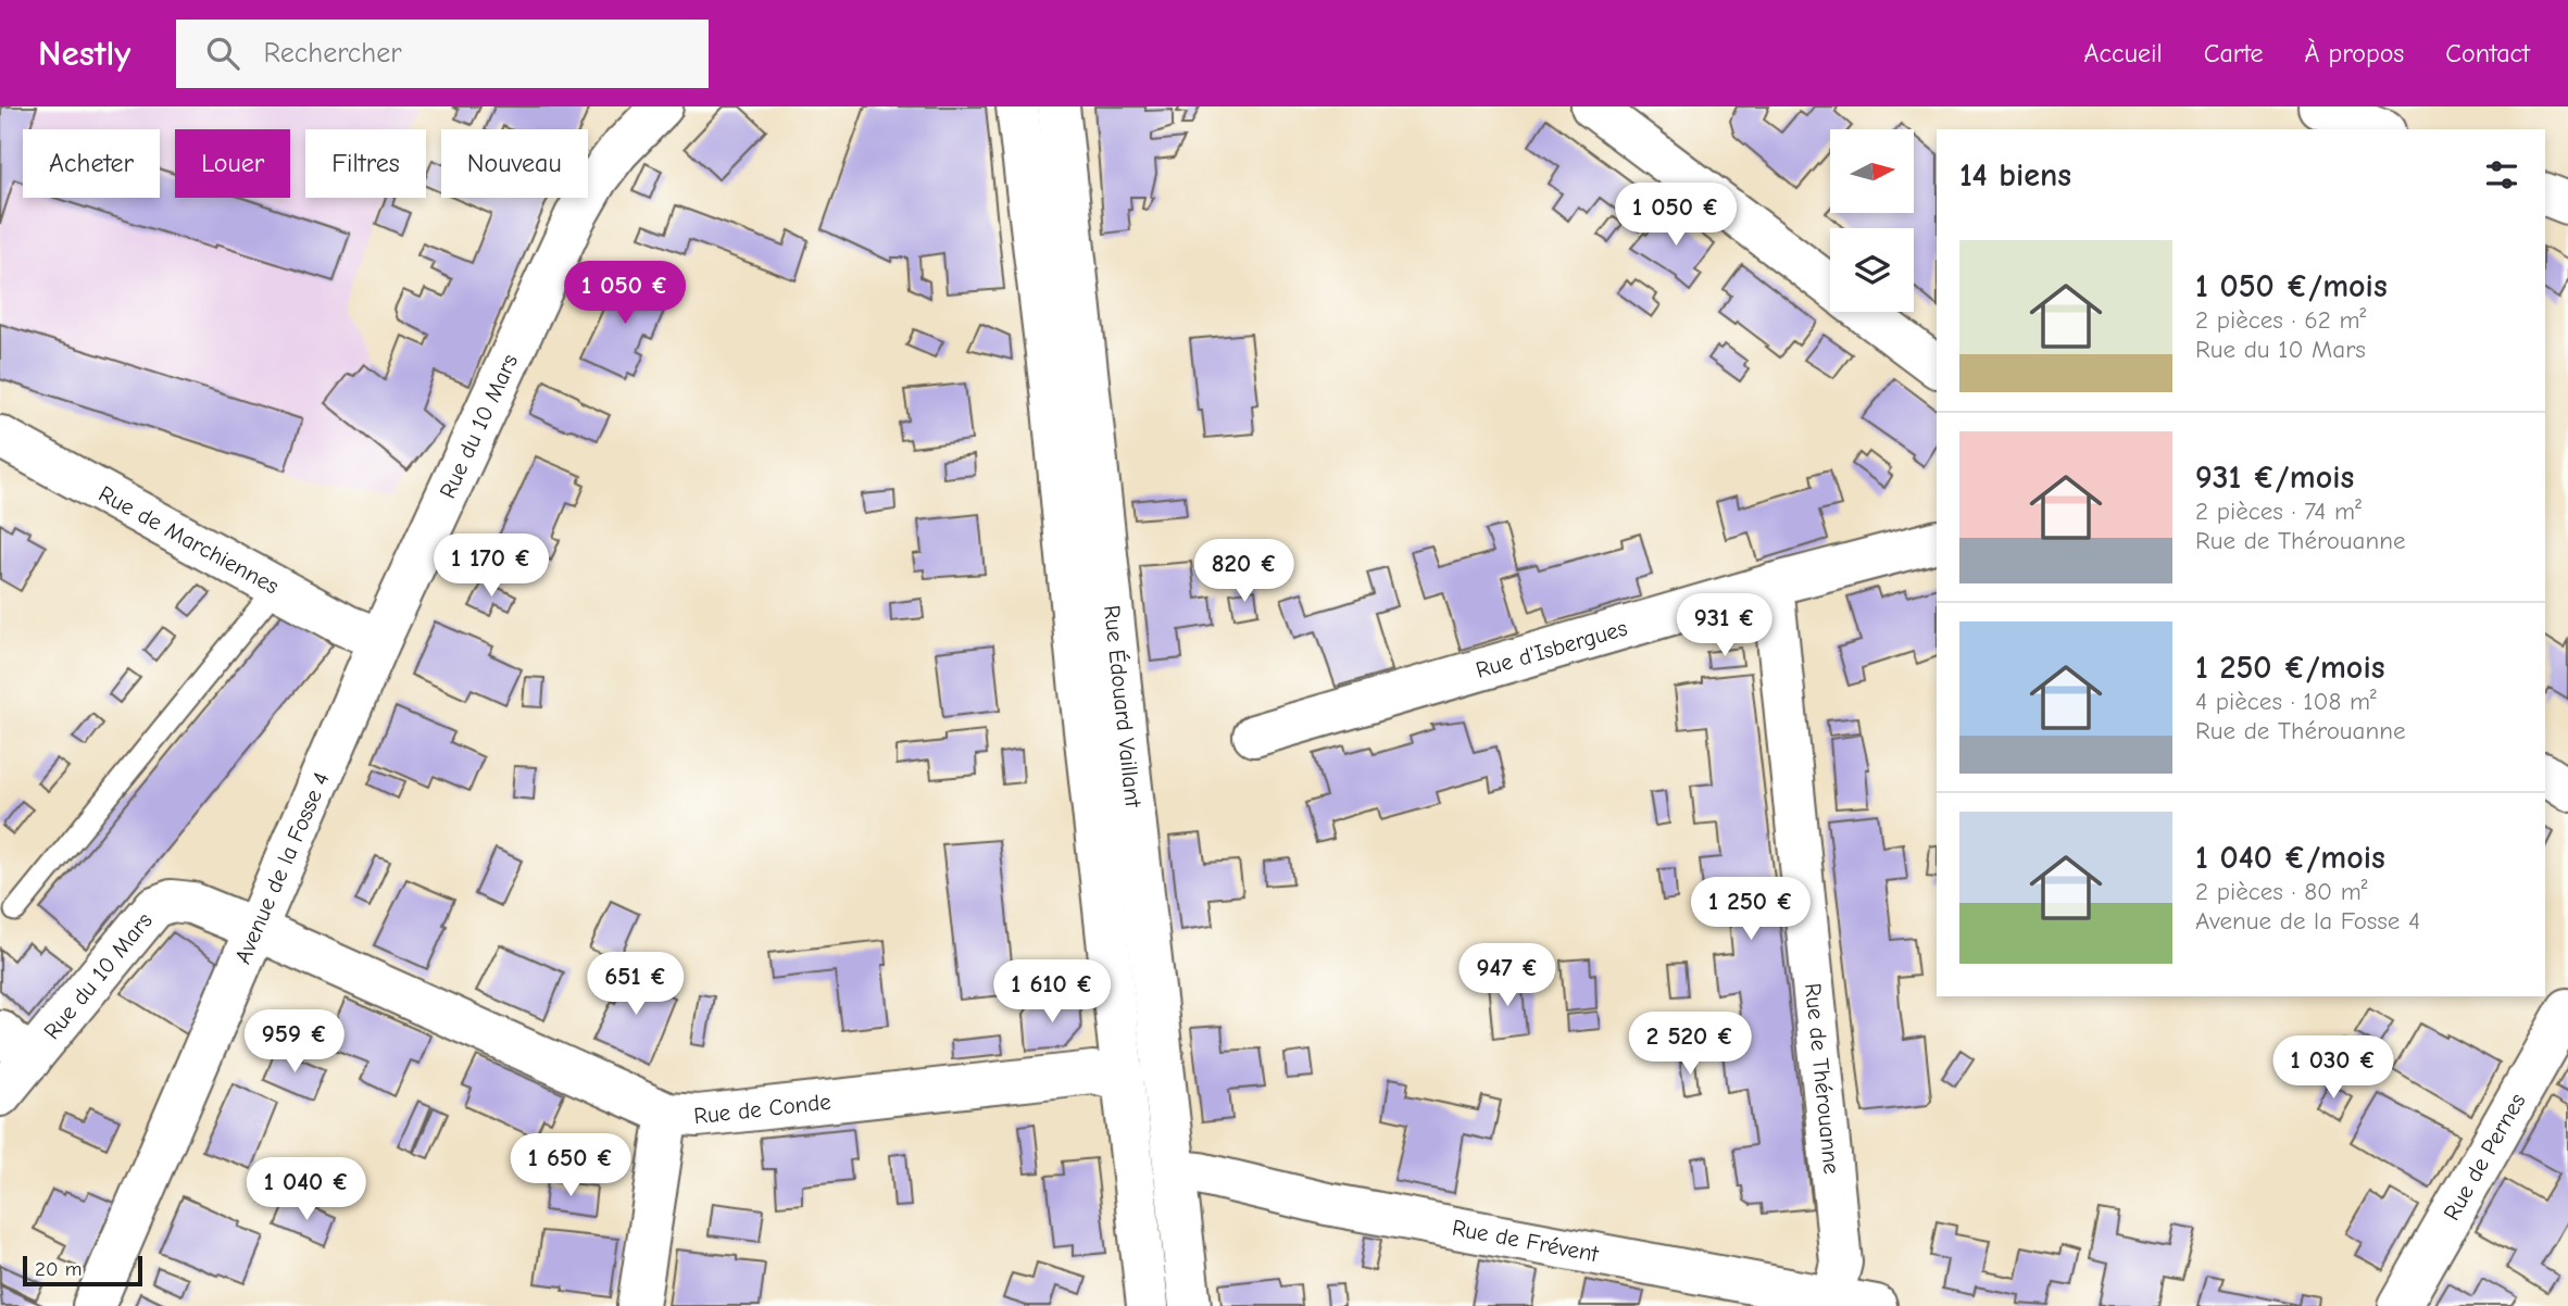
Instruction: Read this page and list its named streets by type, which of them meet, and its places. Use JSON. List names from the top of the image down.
{
  "streets": {
    "street": [
      "Rue du 10 Mars",
      "Rue de Marchiennes",
      "Rue d'Isbergues",
      "Rue Édouard Vaillant",
      "Avenue de la Fosse 4",
      "Rue de Thérouanne",
      "Rue de Conde",
      "Rue de Pernes",
      "Rue de Frévent"
    ]
  },
  "crossings": [
    ["Rue du 10 Mars", "Rue de Marchiennes"],
    ["Rue du 10 Mars", "Avenue de la Fosse 4"],
    ["Rue du 10 Mars", "Rue de Conde"],
    ["Rue de Marchiennes", "Avenue de la Fosse 4"],
    ["Rue d'Isbergues", "Rue de Thérouanne"],
    ["Rue Édouard Vaillant", "Rue de Conde"],
    ["Rue Édouard Vaillant", "Rue de Frévent"],
    ["Avenue de la Fosse 4", "Rue de Conde"],
    ["Rue de Thérouanne", "Rue de Frévent"]
  ],
  "scale_bar": "20 m",
  "north": "right",
  "page": {
    "header": "Nestly",
    "search": "Rechercher",
    "nav": [
      "Accueil",
      "Carte",
      "À propos",
      "Contact"
    ],
    "chip": [
      "Acheter",
      "Louer",
      "Filtres",
      "Nouveau"
    ],
    "heading": "14 biens",
    "price": [
      "1 050 €",
      "1 050 €",
      "1 170 €",
      "820 €",
      "931 €",
      "1 250 €",
      "947 €",
      "651 €",
      "1 610 €",
      "959 €",
      "2 520 €",
      "1 030 €",
      "1 650 €",
      "1 040 €"
    ],
    "list": [
      {
        "name": "1 050 €/mois",
        "note": "2 pièces · 62 m² · Rue du 10 Mars"
      },
      {
        "name": "931 €/mois",
        "note": "2 pièces · 74 m² · Rue de Thérouanne"
      },
      {
        "name": "1 250 €/mois",
        "note": "4 pièces · 108 m² · Rue de Thérouanne"
      },
      {
        "name": "1 040 €/mois",
        "note": "2 pièces · 80 m² · Avenue de la Fosse 4"
      }
    ],
    "scale": "20 m"
  }
}
